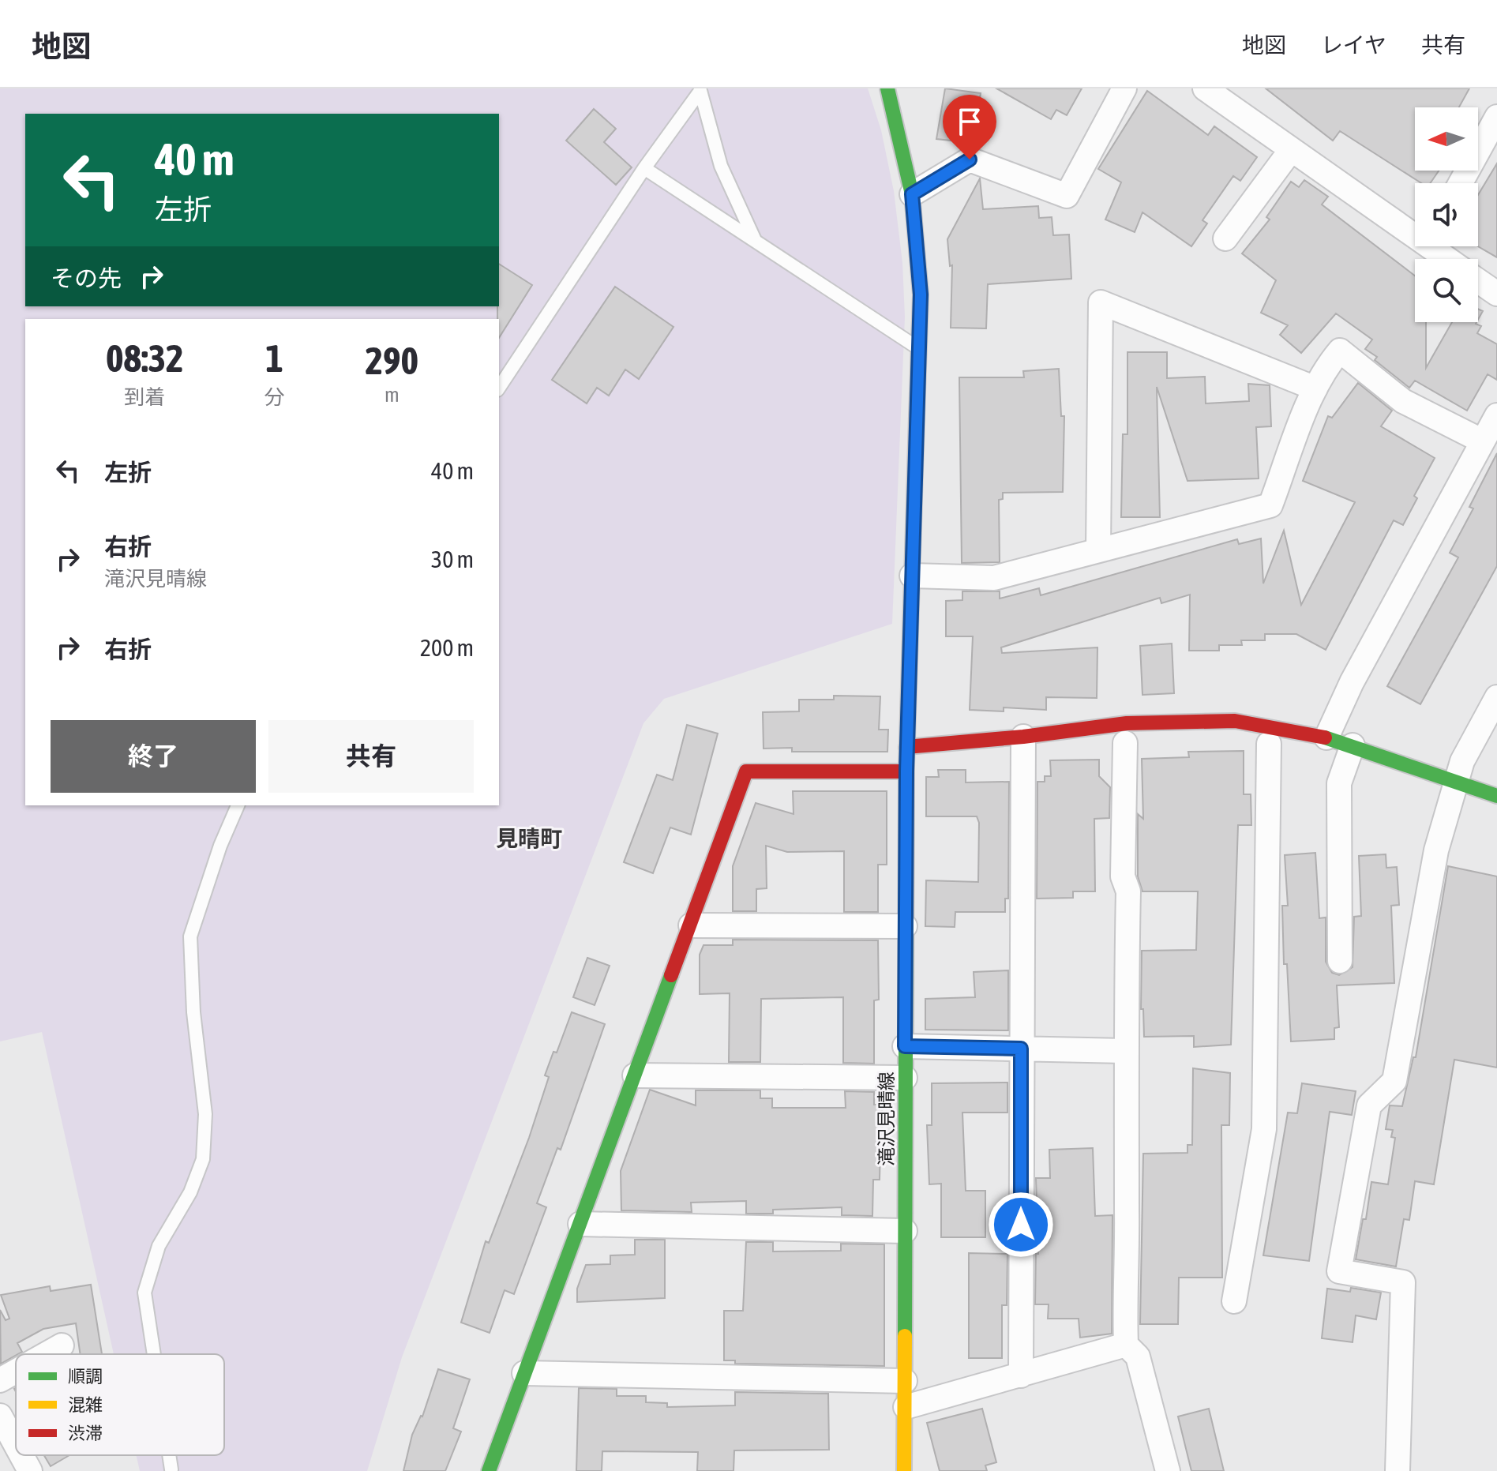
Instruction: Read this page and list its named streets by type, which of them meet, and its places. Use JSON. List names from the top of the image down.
{
  "streets": {
    "street": ["滝沢見晴線"]
  },
  "districts": ["見晴町"],
  "legend": ["順調", "混雑", "渋滞"],
  "north": "left",
  "page": {
    "header": "地図",
    "nav": ["地図", "レイヤ", "共有"],
    "turn": ["40 m", "左折"],
    "then": "その先",
    "eta": [
      "08:32",
      "到着",
      "1",
      "分",
      "290",
      "m"
    ],
    "list": [
      {
        "name": "左折",
        "value": "40 m"
      },
      {
        "name": "右折",
        "note": "滝沢見晴線",
        "value": "30 m"
      },
      {
        "name": "右折",
        "value": "200 m"
      }
    ],
    "buttons": ["終了", "共有"]
  }
}
